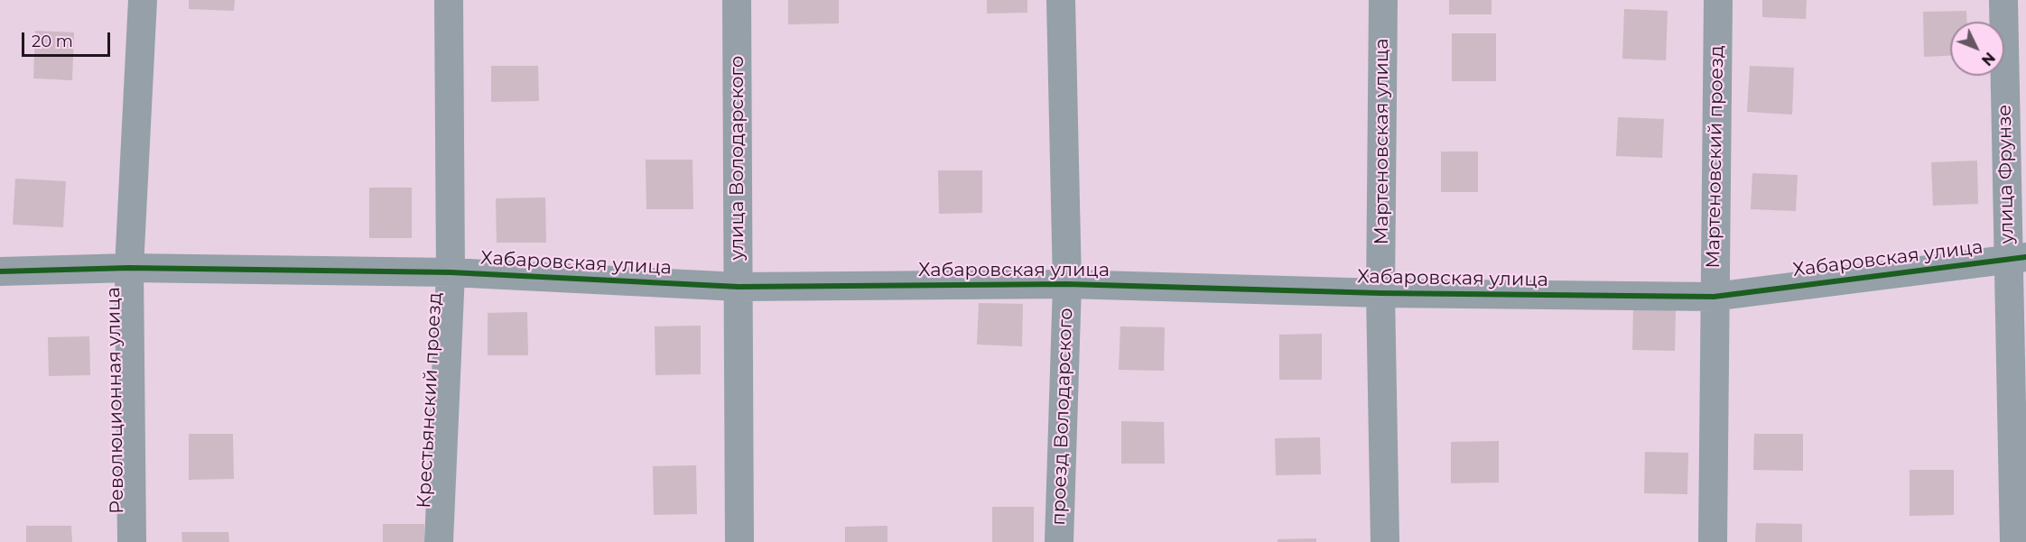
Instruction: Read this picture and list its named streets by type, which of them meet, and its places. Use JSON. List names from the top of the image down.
{
  "streets": {
    "street": [
      "Мартеновская улица",
      "Мартеновский проезд",
      "улица Володарского",
      "улица Фрунзе",
      "Хабаровская улица",
      "Революционная улица",
      "Крестьянский проезд",
      "проезд Володарского"
    ]
  },
  "crossings": [
    ["Мартеновская улица", "Хабаровская улица"],
    ["Мартеновский проезд", "Хабаровская улица"],
    ["улица Володарского", "Хабаровская улица"],
    ["улица Фрунзе", "Хабаровская улица"],
    ["Хабаровская улица", "Революционная улица"],
    ["Хабаровская улица", "Крестьянский проезд"],
    ["Хабаровская улица", "проезд Володарского"]
  ],
  "scale_bar": "20 m",
  "north": "bottom right"
}
